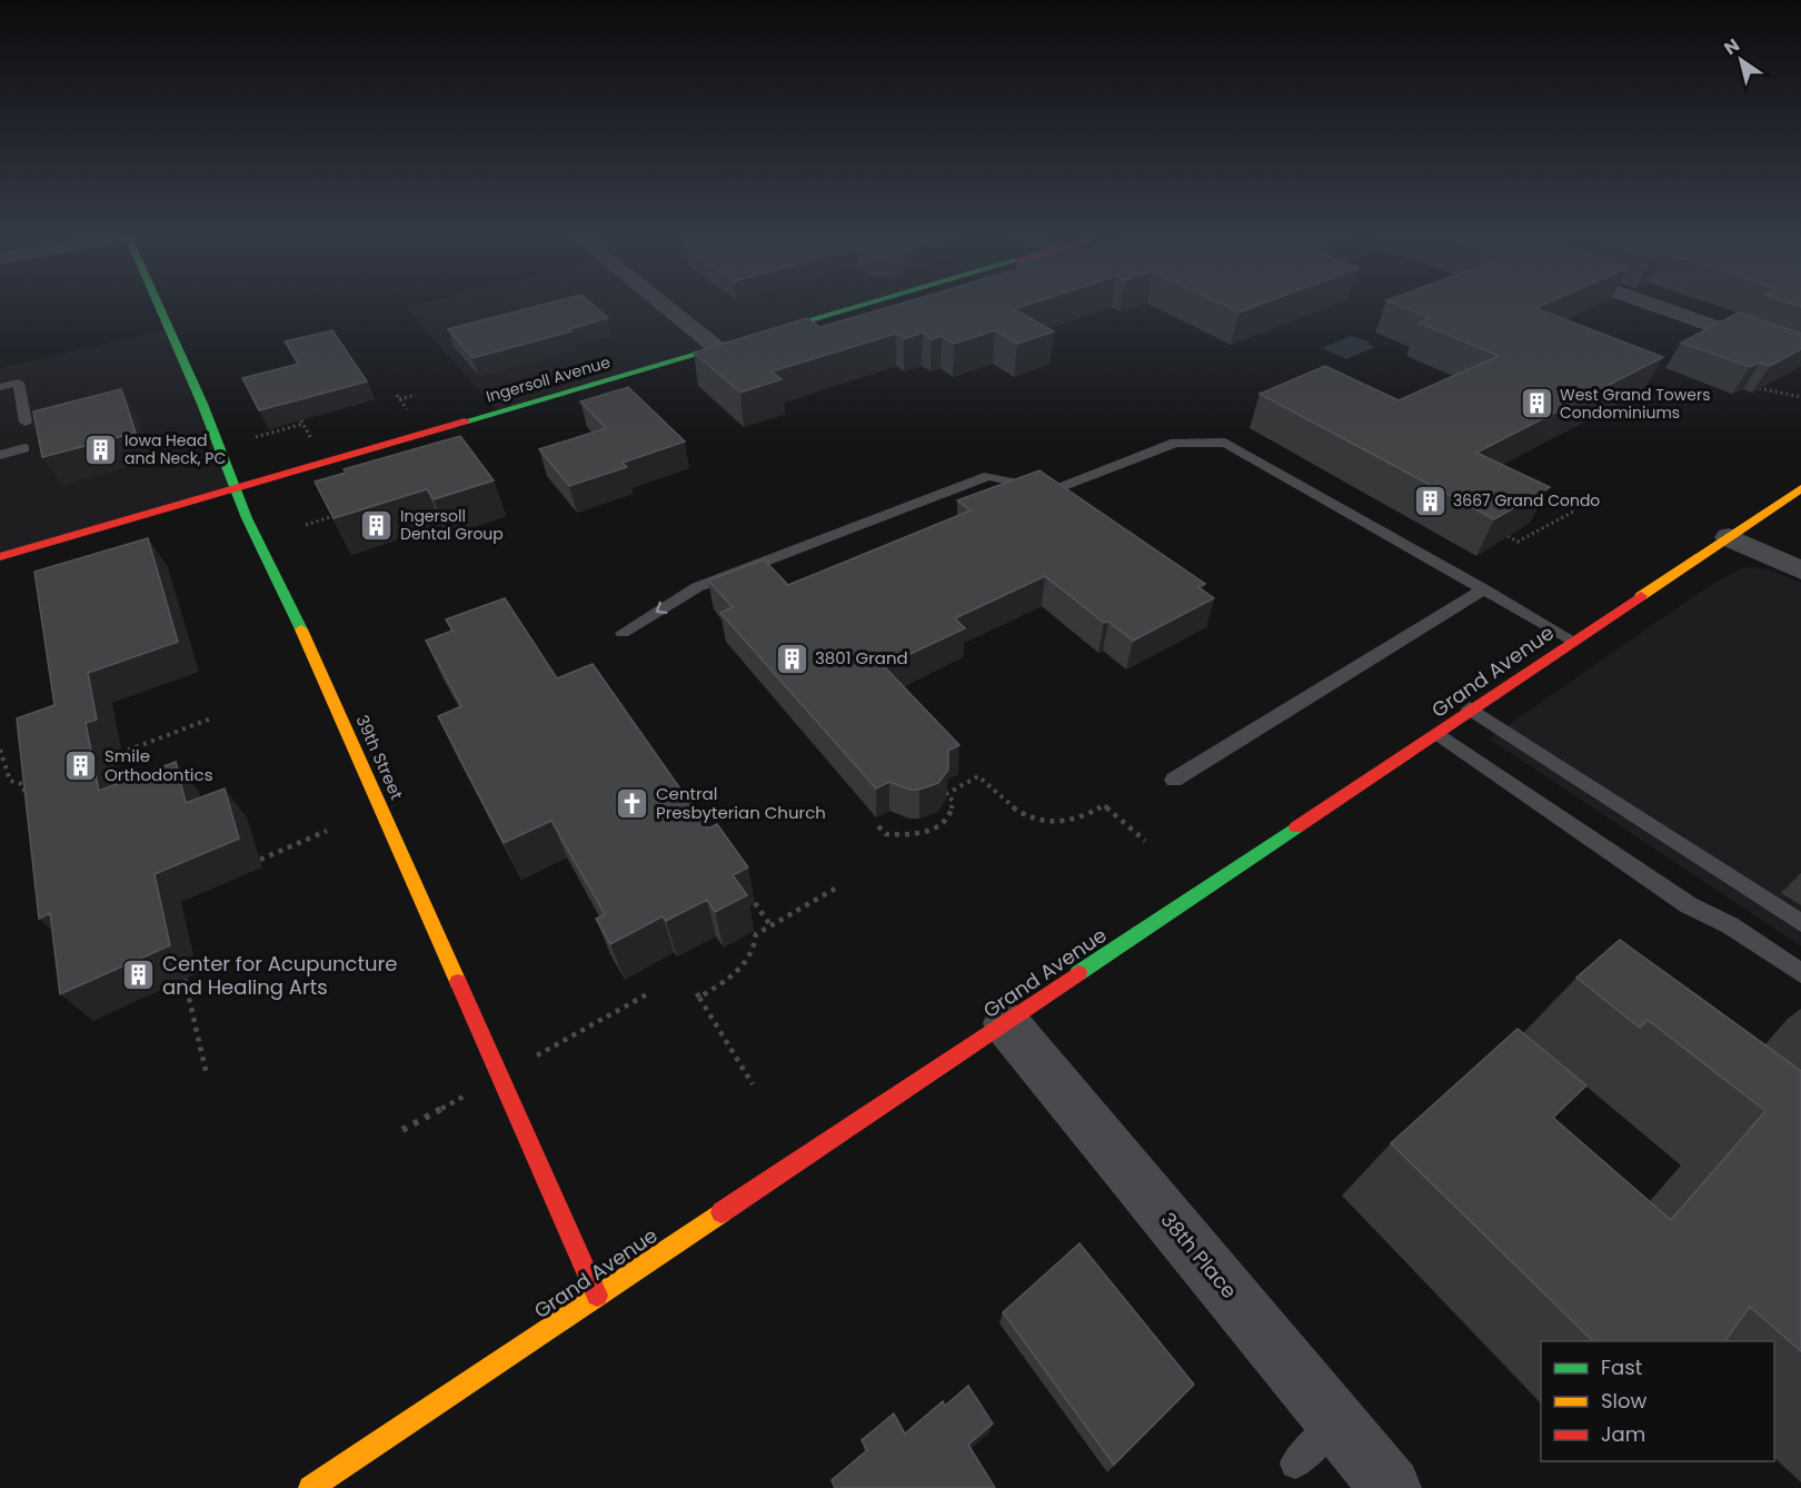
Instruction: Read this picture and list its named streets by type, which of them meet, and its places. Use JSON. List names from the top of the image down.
{
  "streets": {
    "main road": ["Ingersoll Avenue", "Grand Avenue", "39th Street"],
    "street": ["38th Place"]
  },
  "crossings": [
    ["Ingersoll Avenue", "39th Street"],
    ["Grand Avenue", "39th Street"],
    ["Grand Avenue", "38th Place"]
  ],
  "places": {
    "building": [
      "West Grand Towers Condominiums",
      "Iowa Head and Neck, PC",
      "3667 Grand Condo",
      "Ingersoll Dental Group",
      "3801 Grand",
      "Smile Orthodontics",
      "Center for Acupuncture and Healing Arts"
    ],
    "church": ["Central Presbyterian Church"]
  },
  "legend": ["Fast", "Slow", "Jam"],
  "north": "top left"
}
